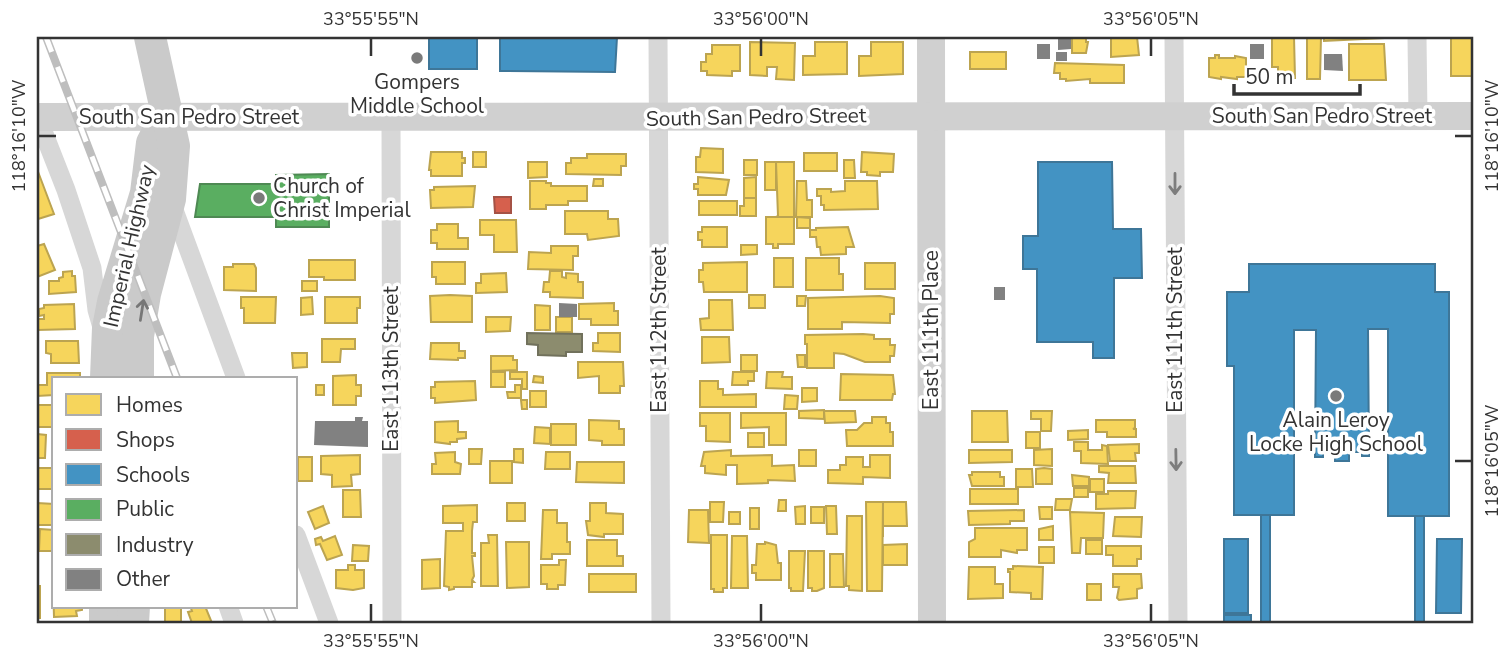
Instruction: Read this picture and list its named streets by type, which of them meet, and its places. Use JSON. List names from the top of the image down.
{
  "streets": {
    "main road": ["Imperial Highway"],
    "street": [
      "South San Pedro Street",
      "East 112th Street",
      "East 111th Place",
      "East 111th Street",
      "East 113th Street"
    ]
  },
  "crossings": [
    ["South San Pedro Street", "Imperial Highway"],
    ["South San Pedro Street", "East 112th Street"],
    ["South San Pedro Street", "East 111th Place"],
    ["South San Pedro Street", "East 111th Street"],
    ["South San Pedro Street", "East 113th Street"]
  ],
  "one_way": ["East 111th Street"],
  "places": ["Gompers Middle School", "Church of Christ Imperial", "Alain Leroy Locke High School"],
  "legend": [
    "Homes",
    "Shops",
    "Schools",
    "Public",
    "Industry",
    "Other"
  ],
  "scale_bar": "50 m",
  "coordinates": [
    "33°55'55\"N",
    "33°56'00\"N",
    "33°56'05\"N",
    "118°16'10\"W",
    "118°16'05\"W"
  ]
}
